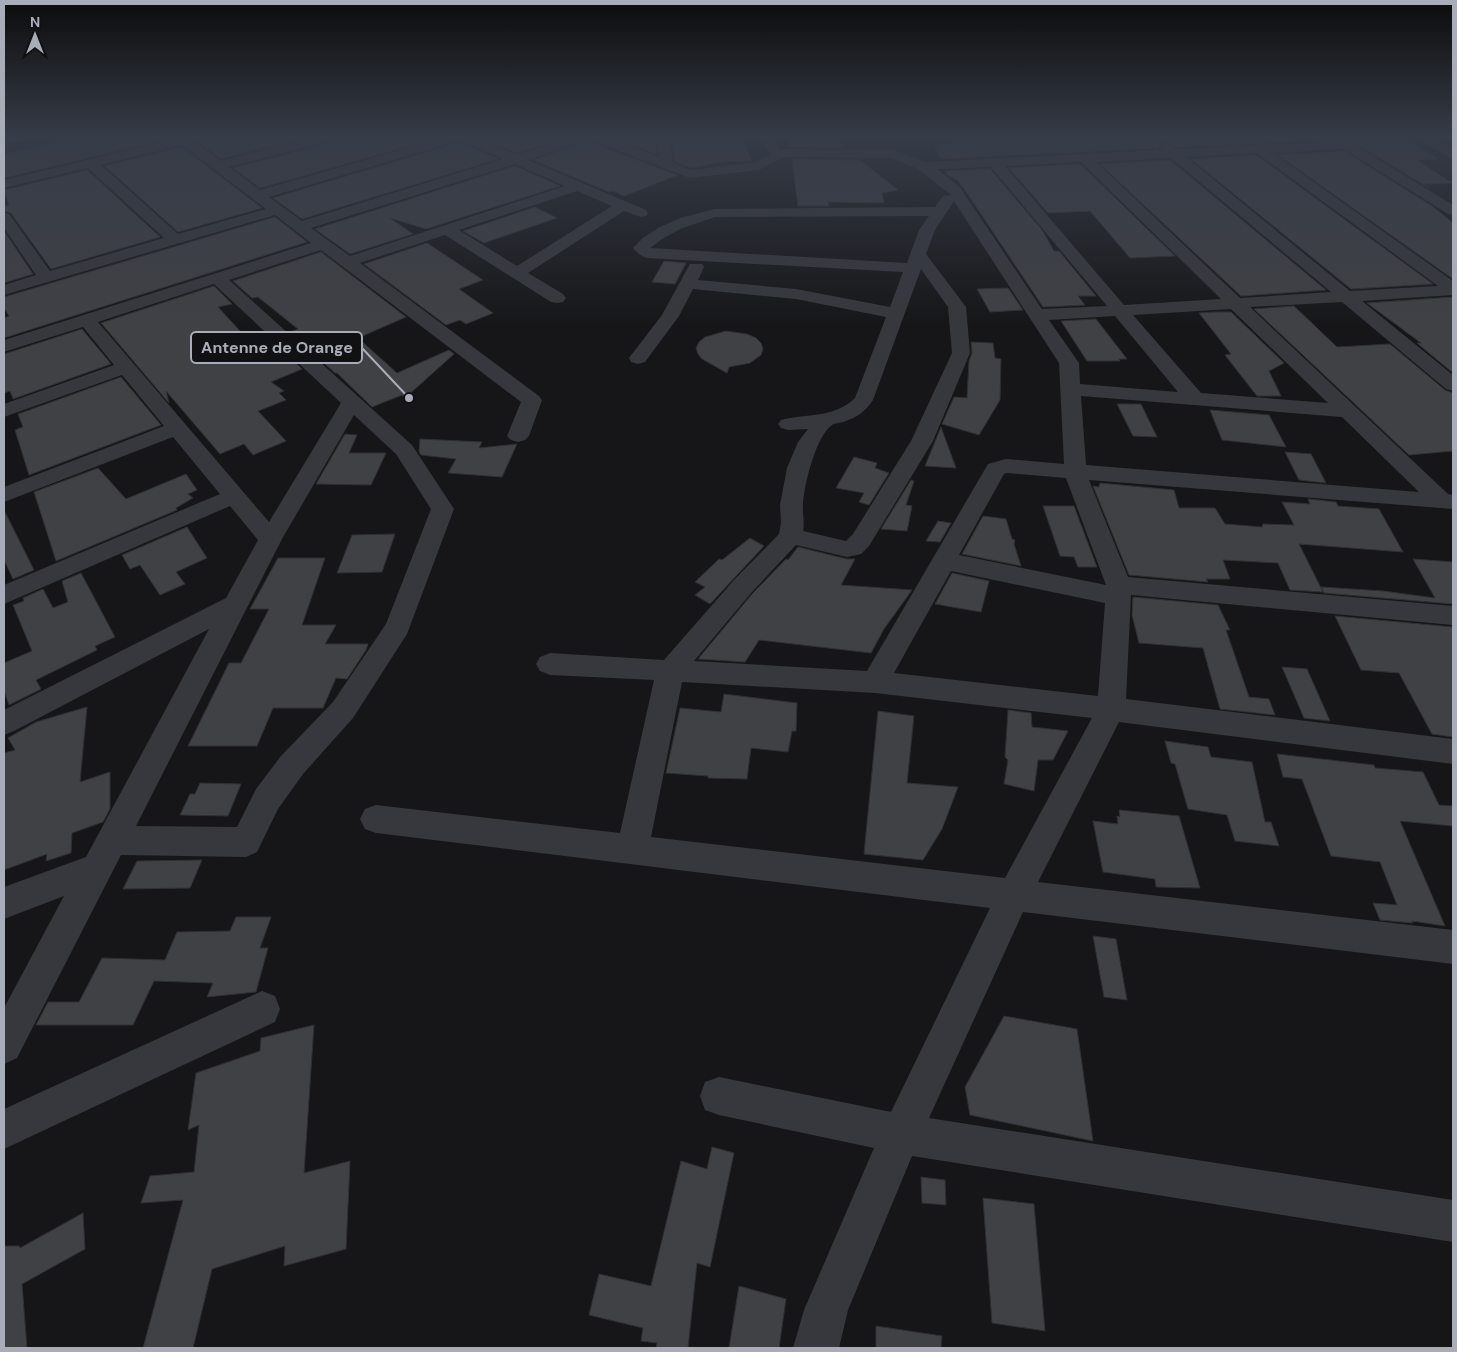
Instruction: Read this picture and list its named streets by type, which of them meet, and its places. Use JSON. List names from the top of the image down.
{
  "places": ["Antenne de Orange"],
  "north": "top"
}
